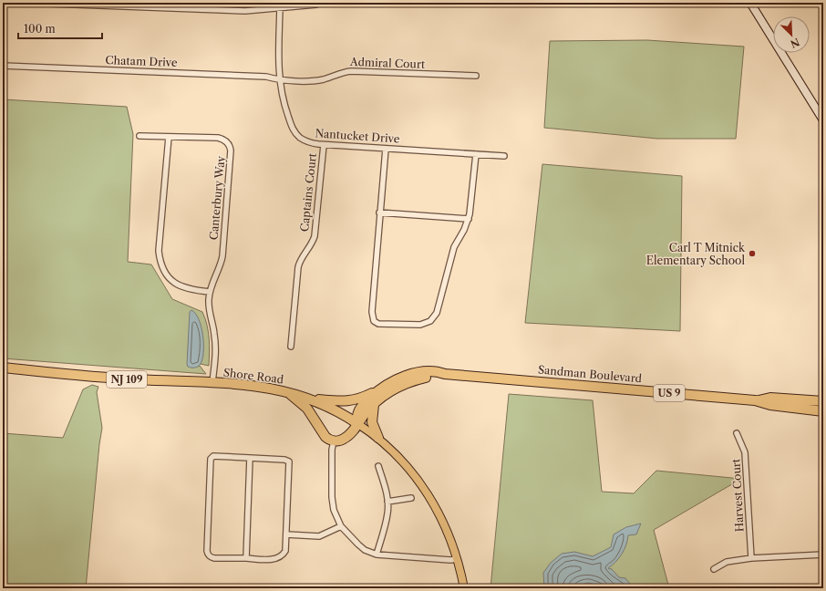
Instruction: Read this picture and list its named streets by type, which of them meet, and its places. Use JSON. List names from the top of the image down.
{
  "streets": {
    "highway": [
      "Sandman Boulevard",
      "Shore Road",
      "NJ 109",
      "US 9"
    ],
    "street": [
      "Chatam Drive",
      "Admiral Court",
      "Nantucket Drive",
      "Captains Court",
      "Canterbury Way",
      "Harvest Court"
    ]
  },
  "crossings": [
    ["Chatam Drive", "Admiral Court"],
    ["Chatam Drive", "Nantucket Drive"],
    ["Admiral Court", "Nantucket Drive"],
    ["Nantucket Drive", "Captains Court"],
    ["Canterbury Way", "Shore Road"],
    ["Sandman Boulevard", "Shore Road"]
  ],
  "places": ["Carl T Mitnick Elementary School"],
  "scale_bar": "100 m",
  "north": "bottom right"
}
